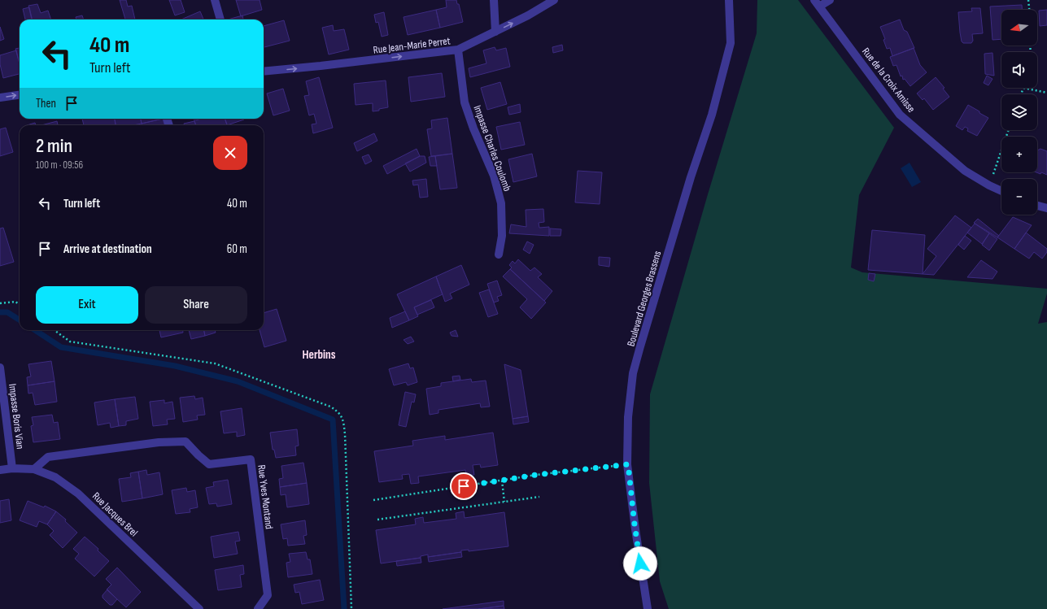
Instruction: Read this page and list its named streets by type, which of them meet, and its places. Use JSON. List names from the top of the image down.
{
  "streets": {
    "street": [
      "Rue Jean-Marie Perret",
      "Rue de la Croix Amisse",
      "Impasse Charles Coulomb",
      "Boulevard Georges Brassens",
      "Impasse Boris Vian",
      "Rue Yves Montand",
      "Rue Jacques Brel"
    ]
  },
  "crossings": [
    ["Rue Jean-Marie Perret", "Impasse Charles Coulomb"],
    ["Impasse Boris Vian", "Rue Jacques Brel"],
    ["Rue Yves Montand", "Rue Jacques Brel"]
  ],
  "one_way": ["Rue Jean-Marie Perret"],
  "districts": ["Herbins"],
  "north": "left",
  "page": {
    "map_buttons": ["+", "−"],
    "turn": ["40 m", "Turn left"],
    "then": "Then",
    "heading": ["2 min", "100 m · 09:56"],
    "list": [
      {
        "name": "Turn left",
        "value": "40 m"
      },
      {
        "name": "Arrive at destination",
        "value": "60 m"
      }
    ],
    "buttons": ["Exit", "Share"]
  }
}
